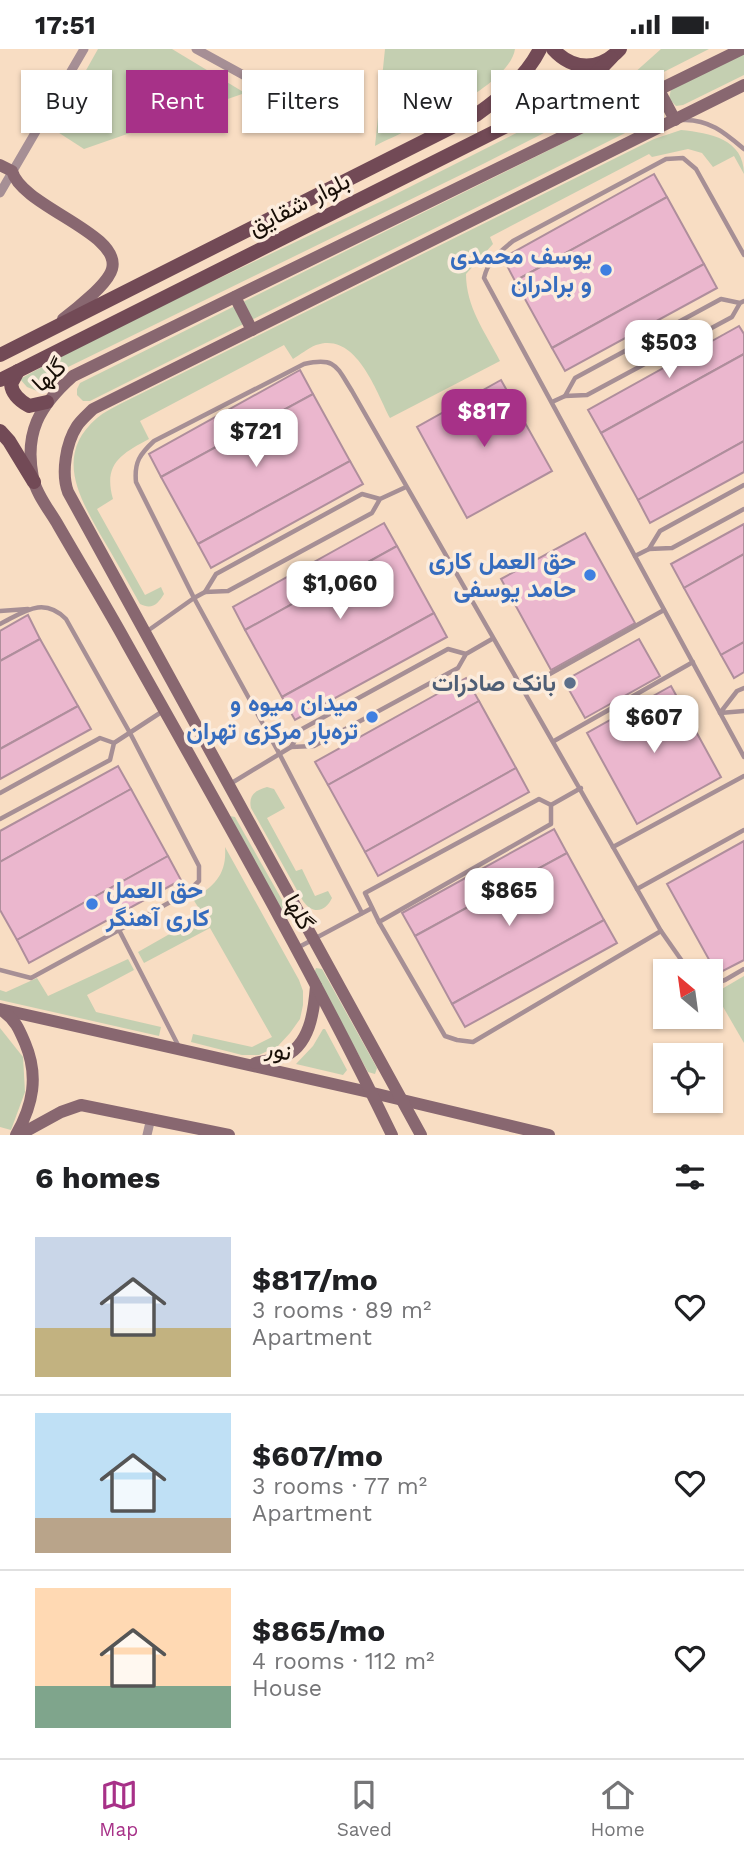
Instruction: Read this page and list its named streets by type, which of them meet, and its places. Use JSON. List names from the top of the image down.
{
  "streets": {
    "main road": ["بلوار شقایق"],
    "street": ["گلها", "نور"]
  },
  "crossings": [
    ["گلها", "نور"]
  ],
  "places": [
    "یوسف محمدی و برادران",
    "حق العمل کاری حامد یوسفی",
    "بانک صادرات",
    "میدان میوه و تره‌بار مرکزی تهران",
    "حق العمل کاری آهنگر"
  ],
  "north": "top left",
  "page": {
    "status": "17:51",
    "chip": [
      "Buy",
      "Rent",
      "Filters",
      "New",
      "Apartment"
    ],
    "price": [
      "$503",
      "$817",
      "$721",
      "$1,060",
      "$607",
      "$865"
    ],
    "heading": "6 homes",
    "list": [
      {
        "name": "$817/mo",
        "note": "3 rooms · 89 m² · Apartment"
      },
      {
        "name": "$607/mo",
        "note": "3 rooms · 77 m² · Apartment"
      },
      {
        "name": "$865/mo",
        "note": "4 rooms · 112 m² · House"
      }
    ],
    "tabs": ["Map", "Saved", "Home"]
  }
}
